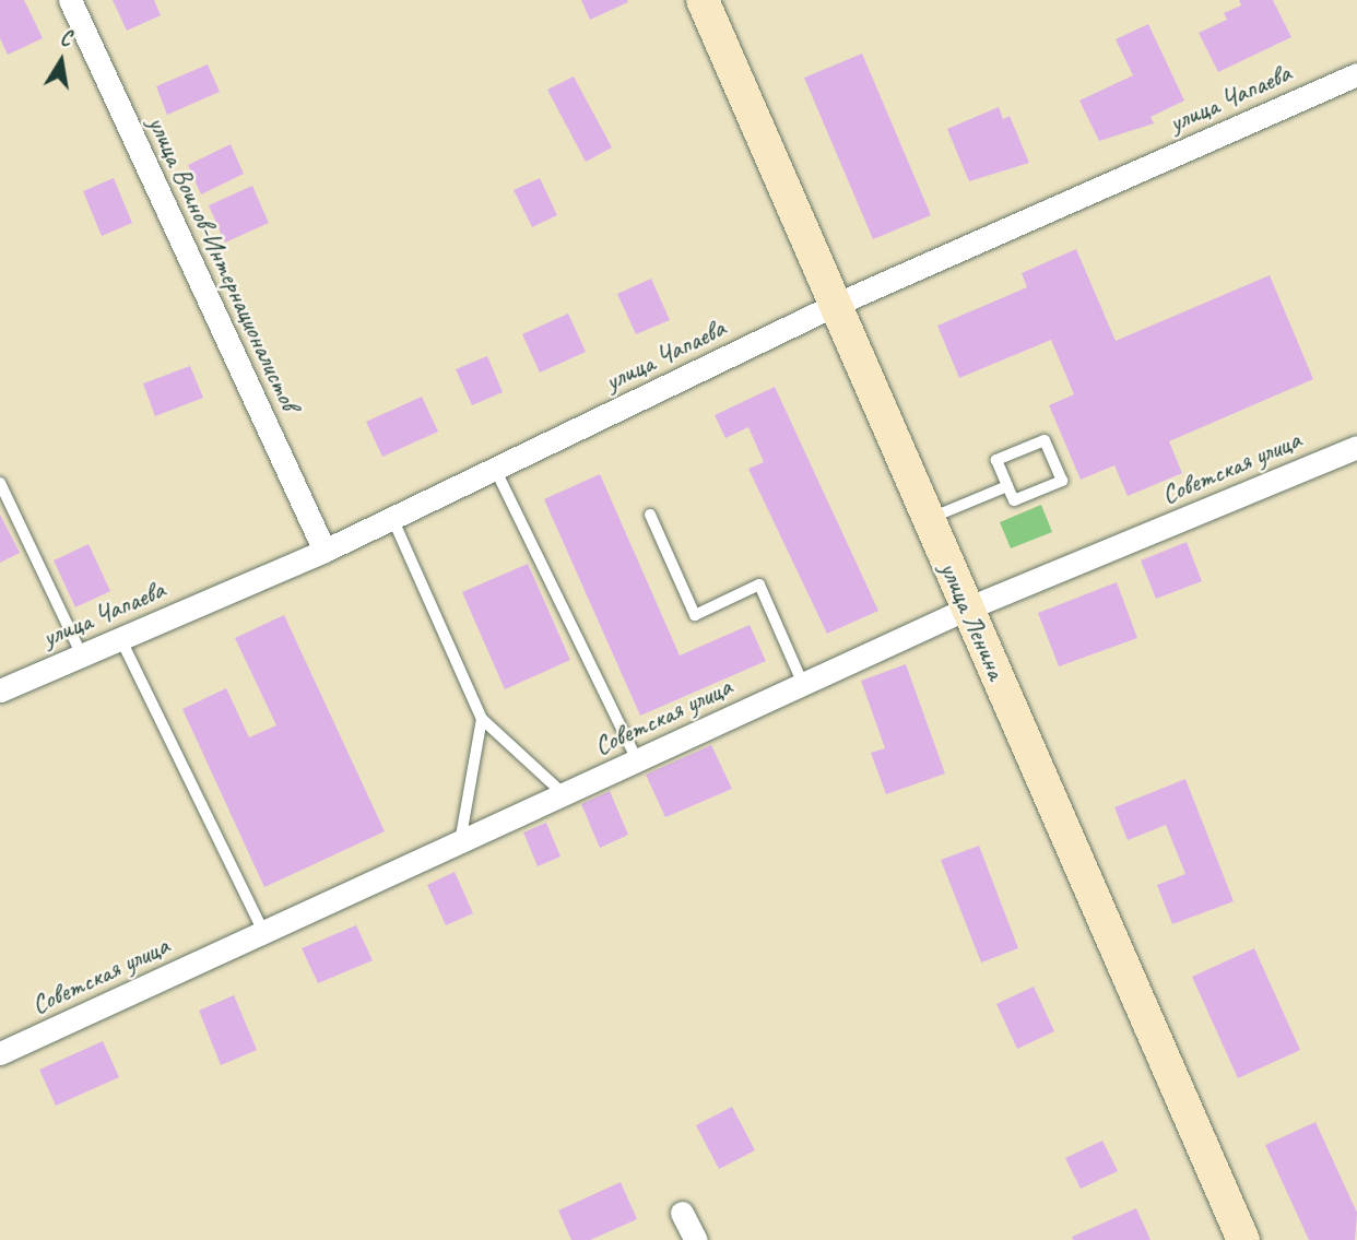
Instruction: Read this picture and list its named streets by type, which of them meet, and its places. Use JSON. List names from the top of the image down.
{
  "streets": {
    "main road": ["улица Ленина"],
    "street": ["улица Чапаева", "улица Воинов-Интернационалистов", "Советская улица"]
  },
  "crossings": [
    ["улица Чапаева", "улица Воинов-Интернационалистов"],
    ["улица Чапаева", "улица Ленина"],
    ["Советская улица", "улица Ленина"]
  ],
  "north": "top"
}
